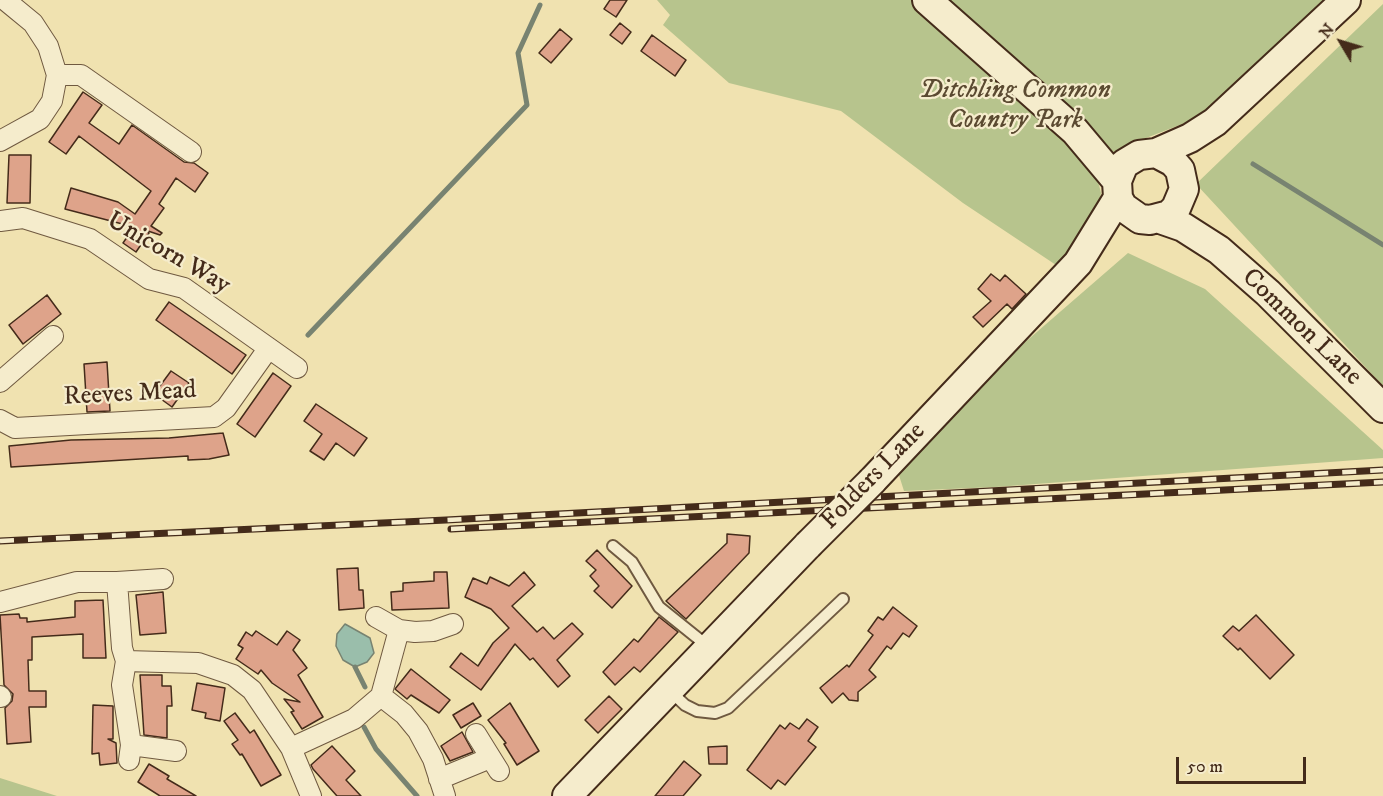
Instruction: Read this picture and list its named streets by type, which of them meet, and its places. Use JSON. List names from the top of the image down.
{
  "streets": {
    "main road": ["Common Lane", "Folders Lane"],
    "street": ["Unicorn Way", "Reeves Mead"]
  },
  "crossings": [
    ["Unicorn Way", "Reeves Mead"],
    ["Common Lane", "Folders Lane"]
  ],
  "parks": ["Ditchling Common Country Park"],
  "scale_bar": "50 m",
  "north": "top left"
}
